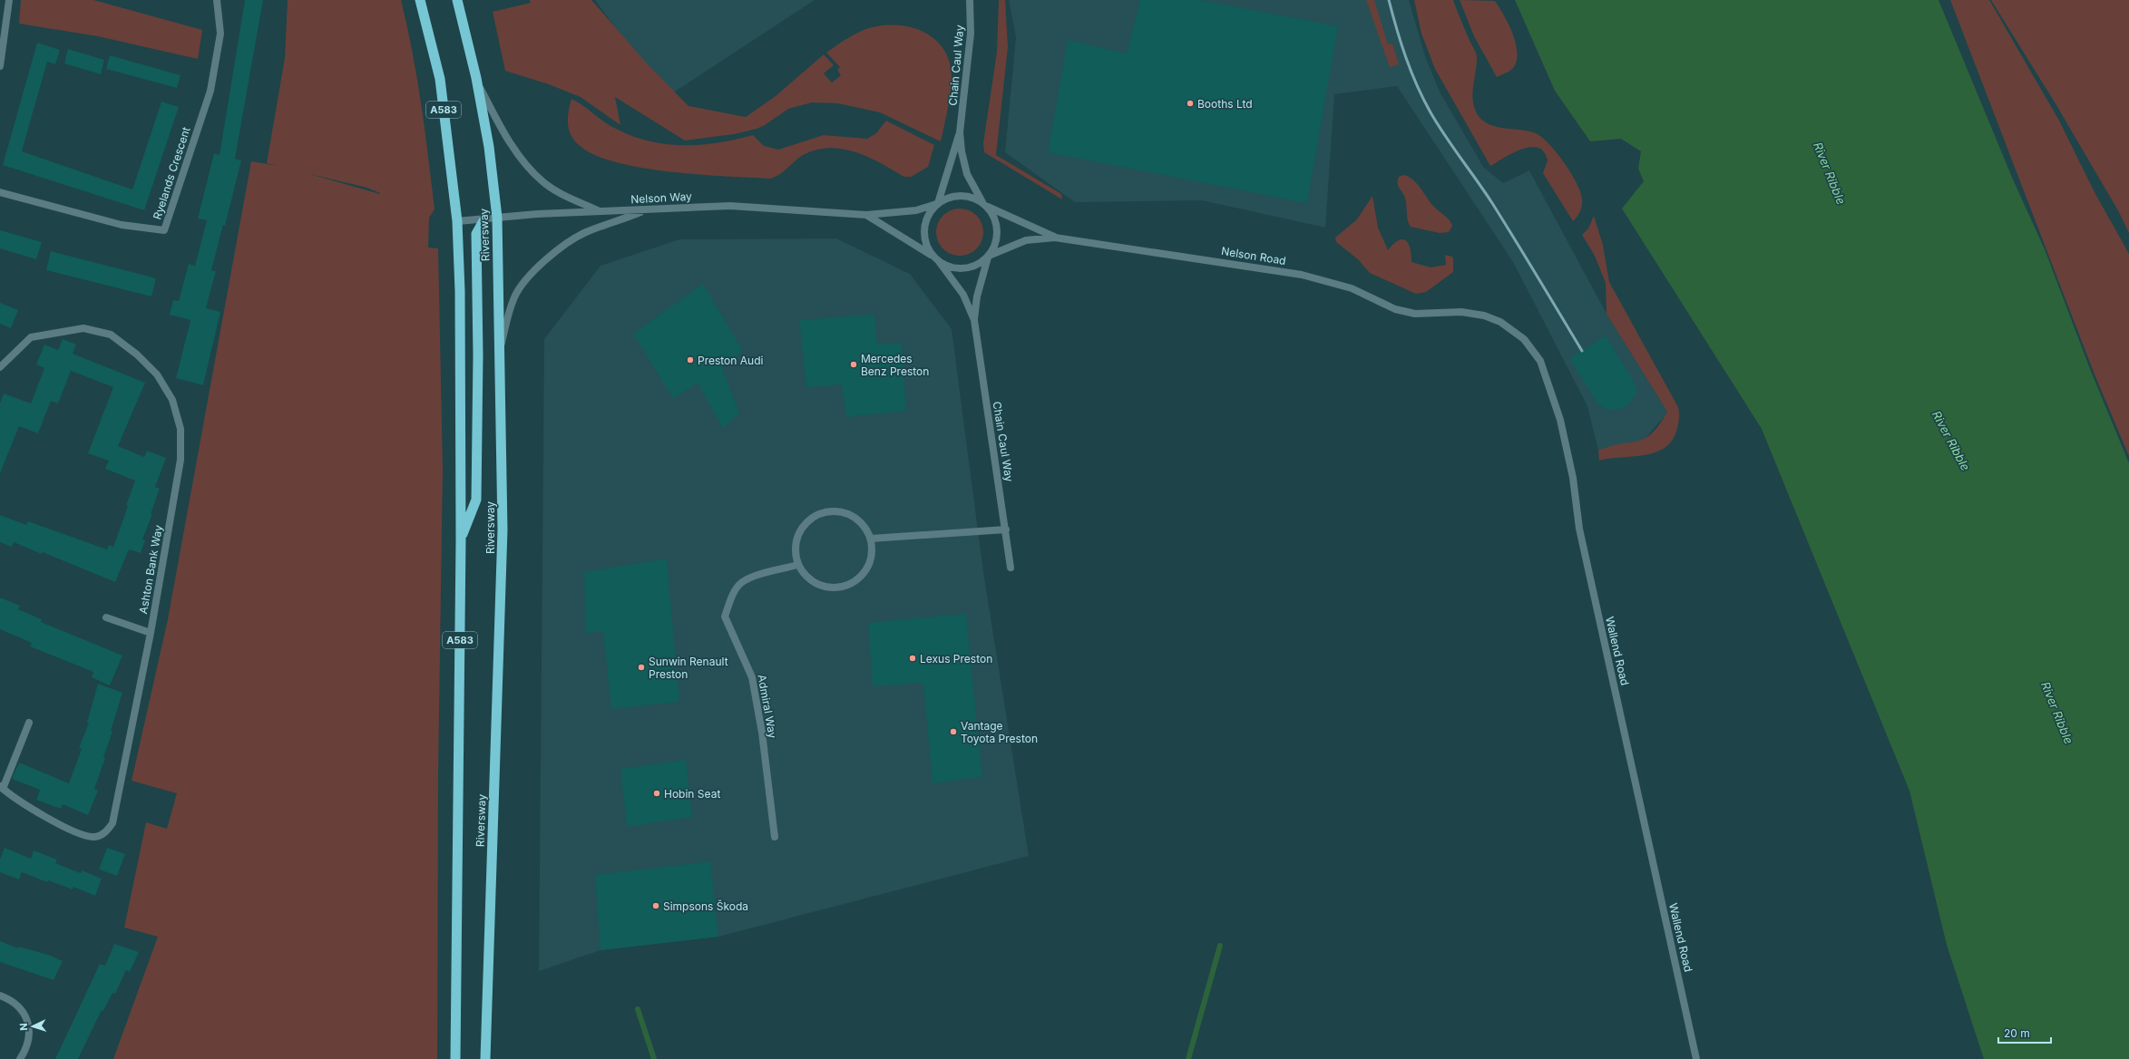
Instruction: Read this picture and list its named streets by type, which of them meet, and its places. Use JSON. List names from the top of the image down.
{
  "streets": {
    "highway": ["A583", "Riversway"],
    "street": [
      "Chain Caul Way",
      "Ryelands Crescent",
      "Nelson Way",
      "Nelson Road",
      "Ashton Bank Way",
      "Wallend Road",
      "Admiral Way"
    ]
  },
  "crossings": [
    ["Chain Caul Way", "Nelson Way"],
    ["Chain Caul Way", "Nelson Road"],
    ["A583", "Nelson Way"],
    ["A583", "Riversway"],
    ["Nelson Way", "Riversway"],
    ["Nelson Way", "Nelson Road"],
    ["Nelson Road", "Wallend Road"]
  ],
  "water": ["River Ribble"],
  "places": [
    "Booths Ltd",
    "Preston Audi",
    "Mercedes Benz Preston",
    "Lexus Preston",
    "Sunwin Renault Preston",
    "Vantage Toyota Preston",
    "Hobin Seat",
    "Simpsons Škoda"
  ],
  "scale_bar": "20 m",
  "north": "left"
}
